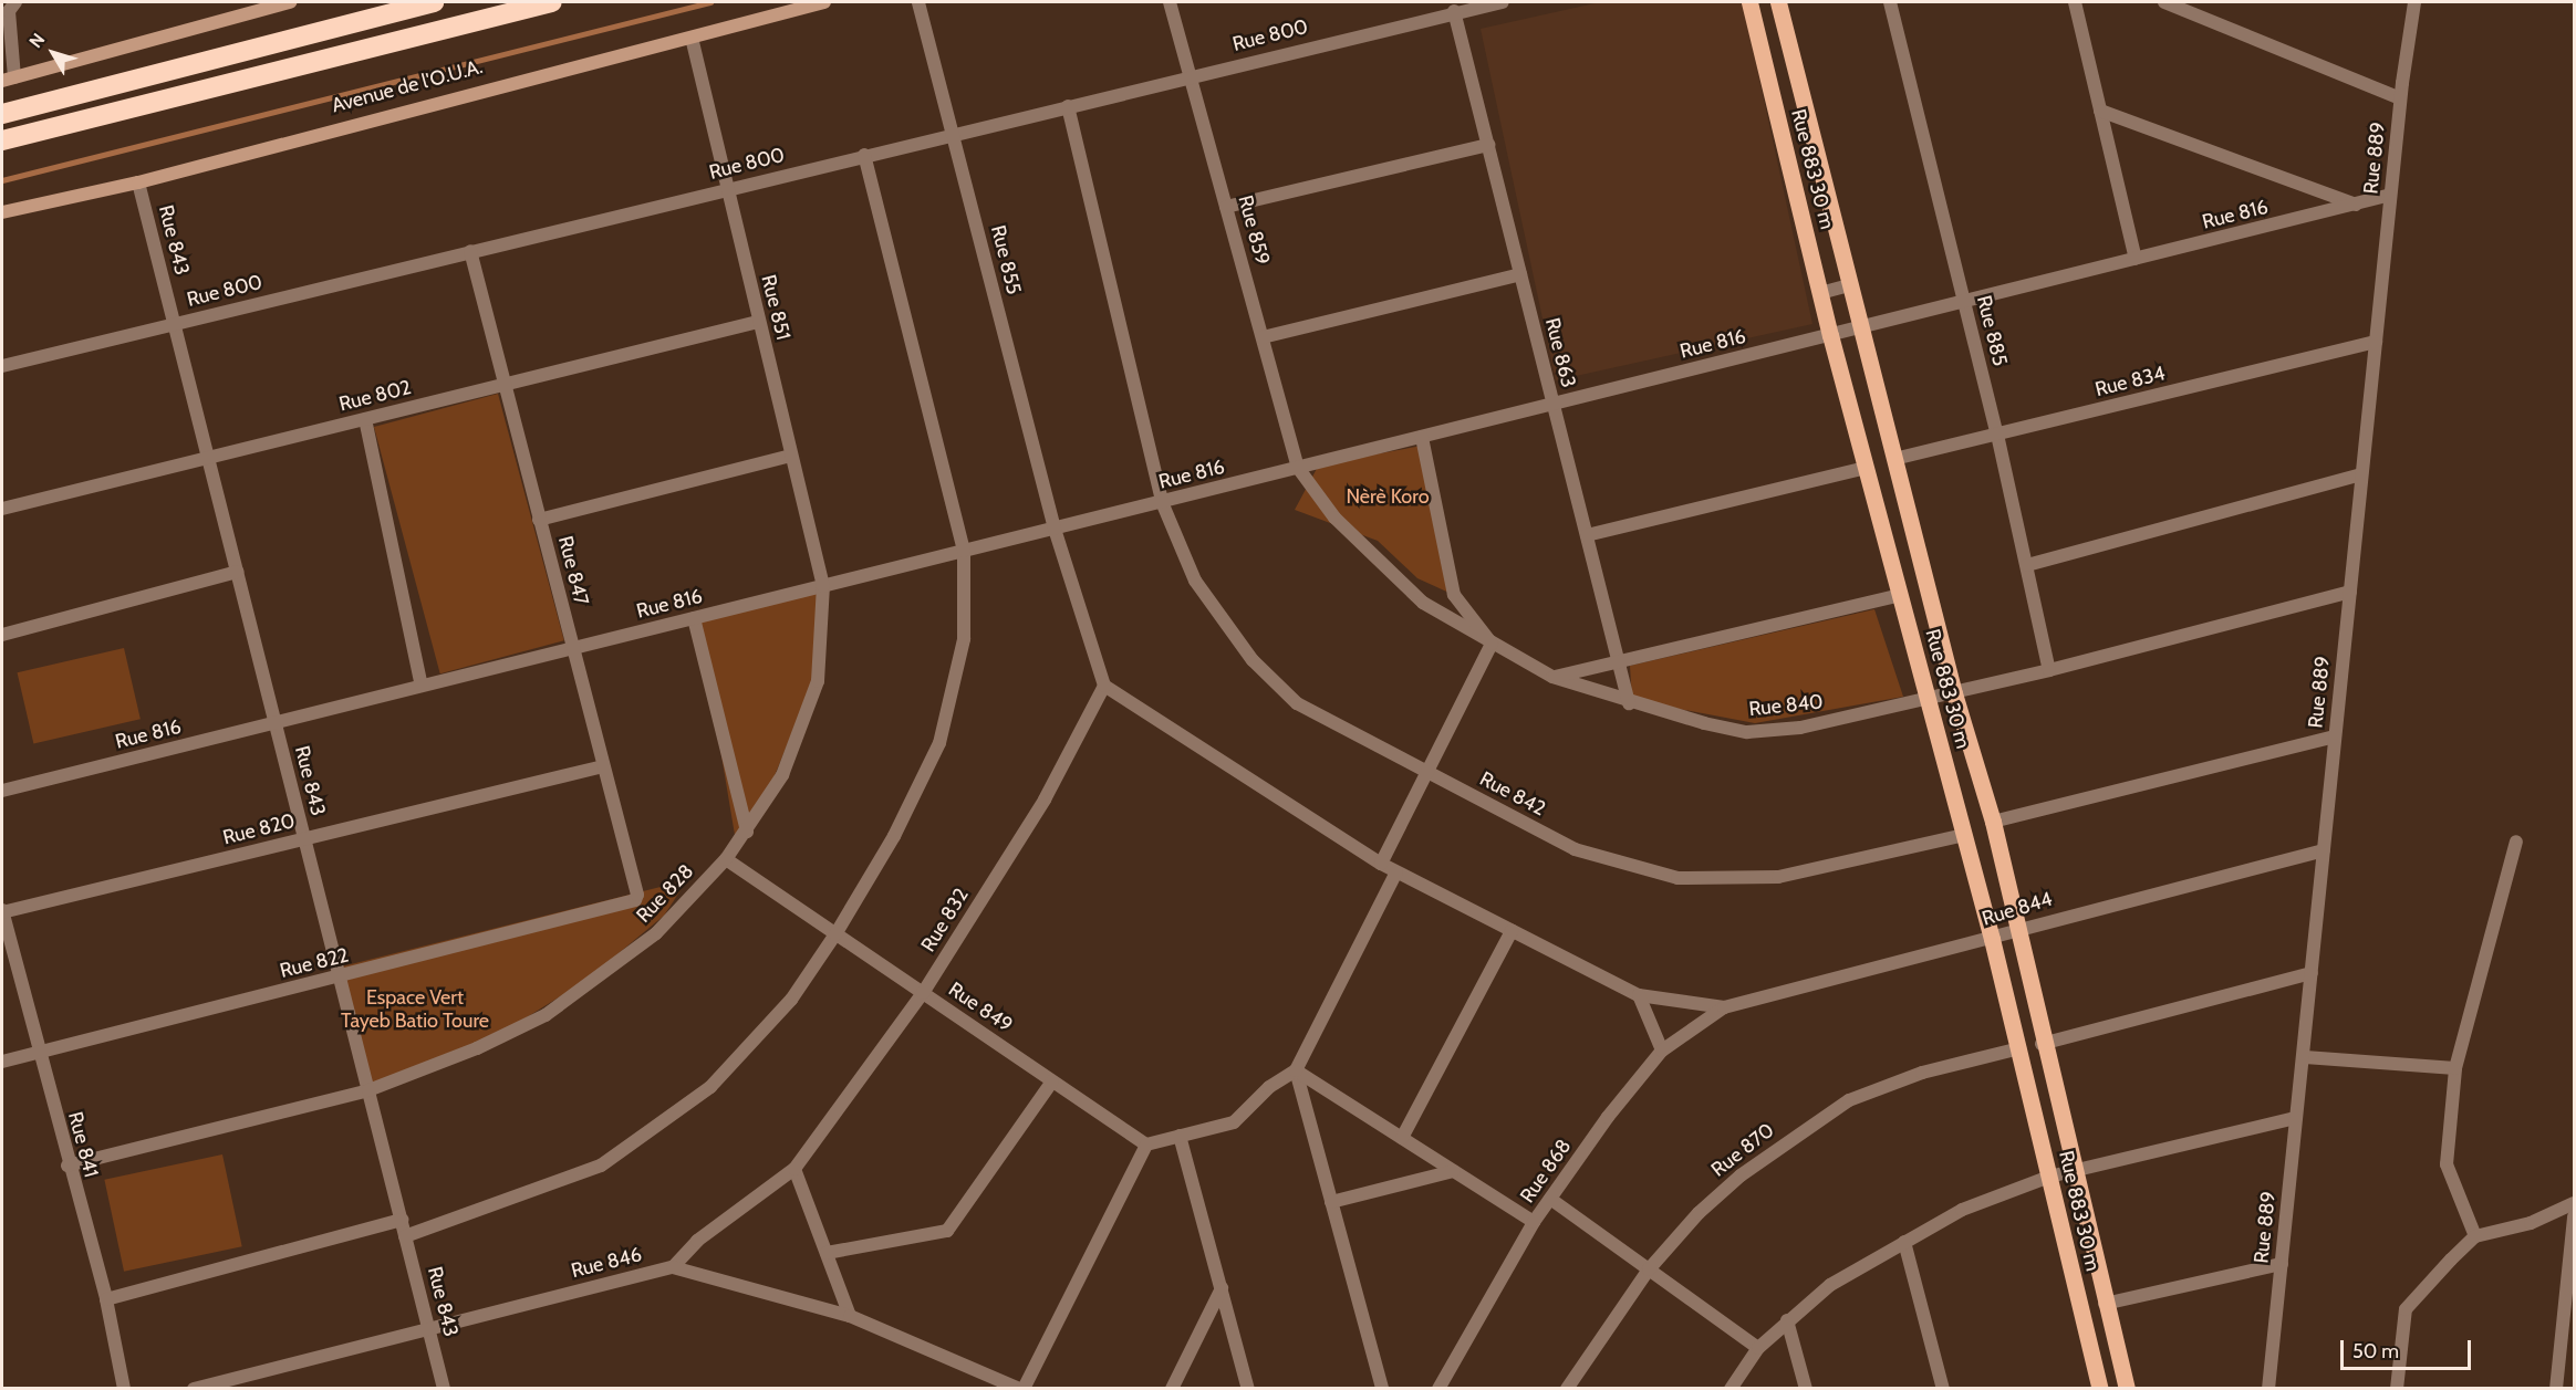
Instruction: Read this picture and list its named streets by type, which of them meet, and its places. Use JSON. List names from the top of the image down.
{
  "streets": {
    "main road": ["Rue 883 30 m"],
    "street": [
      "Rue 800",
      "Avenue de l'O.U.A.",
      "Rue 889",
      "Rue 816",
      "Rue 859",
      "Rue 843",
      "Rue 855",
      "Rue 851",
      "Rue 885",
      "Rue 863",
      "Rue 834",
      "Rue 802",
      "Rue 847",
      "Rue 840",
      "Rue 842",
      "Rue 820",
      "Rue 828",
      "Rue 844",
      "Rue 832",
      "Rue 822",
      "Rue 849",
      "Rue 841",
      "Rue 870",
      "Rue 868",
      "Rue 846"
    ]
  },
  "crossings": [
    ["Rue 800", "Rue 859"],
    ["Rue 800", "Rue 843"],
    ["Rue 800", "Rue 855"],
    ["Rue 800", "Rue 851"],
    ["Rue 800", "Rue 863"],
    ["Rue 800", "Rue 847"],
    ["Rue 800", "Rue 842"],
    ["Avenue de l'O.U.A.", "Rue 843"],
    ["Avenue de l'O.U.A.", "Rue 851"],
    ["Rue 889", "Rue 816"],
    ["Rue 889", "Rue 834"],
    ["Rue 889", "Rue 840"],
    ["Rue 889", "Rue 844"],
    ["Rue 883 30 m", "Rue 816"],
    ["Rue 883 30 m", "Rue 840"],
    ["Rue 883 30 m", "Rue 842"],
    ["Rue 883 30 m", "Rue 844"],
    ["Rue 883 30 m", "Rue 870"],
    ["Rue 816", "Rue 859"],
    ["Rue 816", "Rue 843"],
    ["Rue 816", "Rue 855"],
    ["Rue 816", "Rue 851"],
    ["Rue 816", "Rue 885"],
    ["Rue 816", "Rue 863"],
    ["Rue 816", "Rue 847"],
    ["Rue 816", "Rue 840"],
    ["Rue 816", "Rue 842"],
    ["Rue 816", "Rue 828"],
    ["Rue 859", "Rue 840"],
    ["Rue 843", "Rue 802"],
    ["Rue 843", "Rue 820"],
    ["Rue 843", "Rue 828"],
    ["Rue 843", "Rue 822"],
    ["Rue 843", "Rue 846"],
    ["Rue 851", "Rue 802"],
    ["Rue 851", "Rue 828"],
    ["Rue 885", "Rue 834"],
    ["Rue 885", "Rue 840"],
    ["Rue 863", "Rue 840"],
    ["Rue 802", "Rue 847"],
    ["Rue 847", "Rue 820"],
    ["Rue 847", "Rue 822"],
    ["Rue 820", "Rue 841"],
    ["Rue 828", "Rue 849"],
    ["Rue 828", "Rue 841"],
    ["Rue 844", "Rue 868"],
    ["Rue 832", "Rue 849"],
    ["Rue 832", "Rue 846"],
    ["Rue 822", "Rue 841"]
  ],
  "parks": ["Nèrè Koro", "Espace Vert Tayeb Batio Toure"],
  "scale_bar": "50 m",
  "north": "top left"
}
